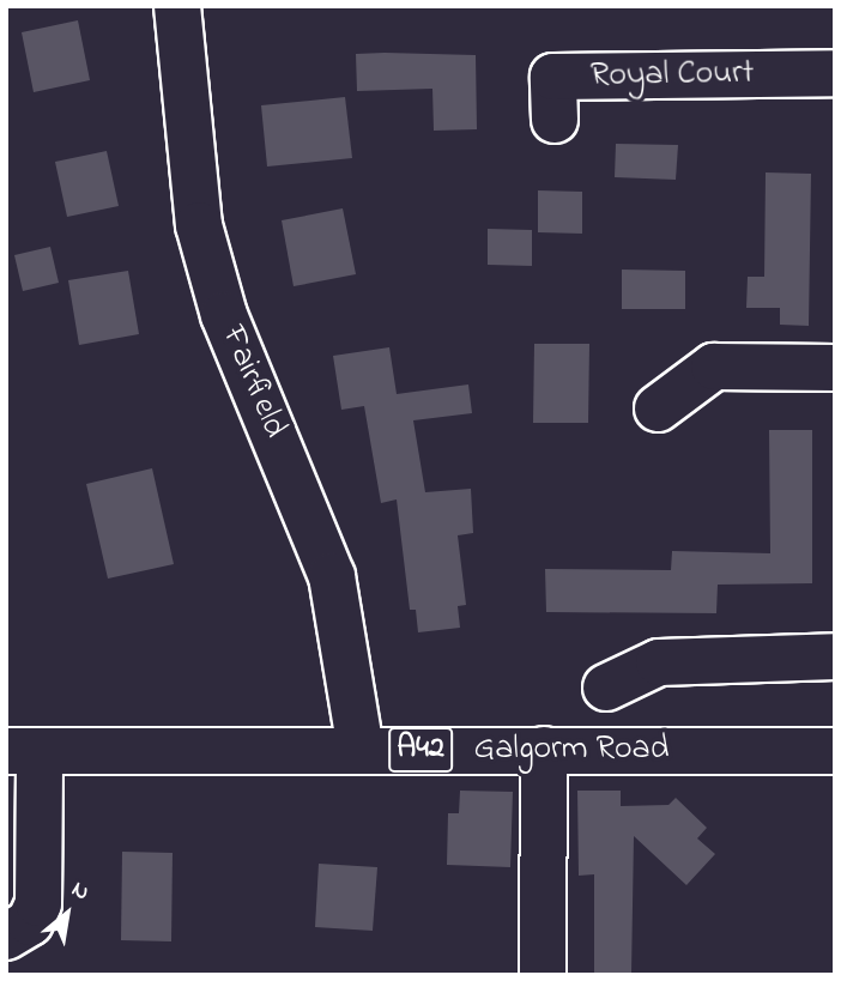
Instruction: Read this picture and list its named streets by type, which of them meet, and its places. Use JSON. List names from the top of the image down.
{
  "streets": {
    "street": [
      "Royal Court",
      "Fairfield",
      "A42",
      "Galgorm Road"
    ]
  },
  "crossings": [
    ["Fairfield", "Galgorm Road"]
  ],
  "north": "top right"
}
